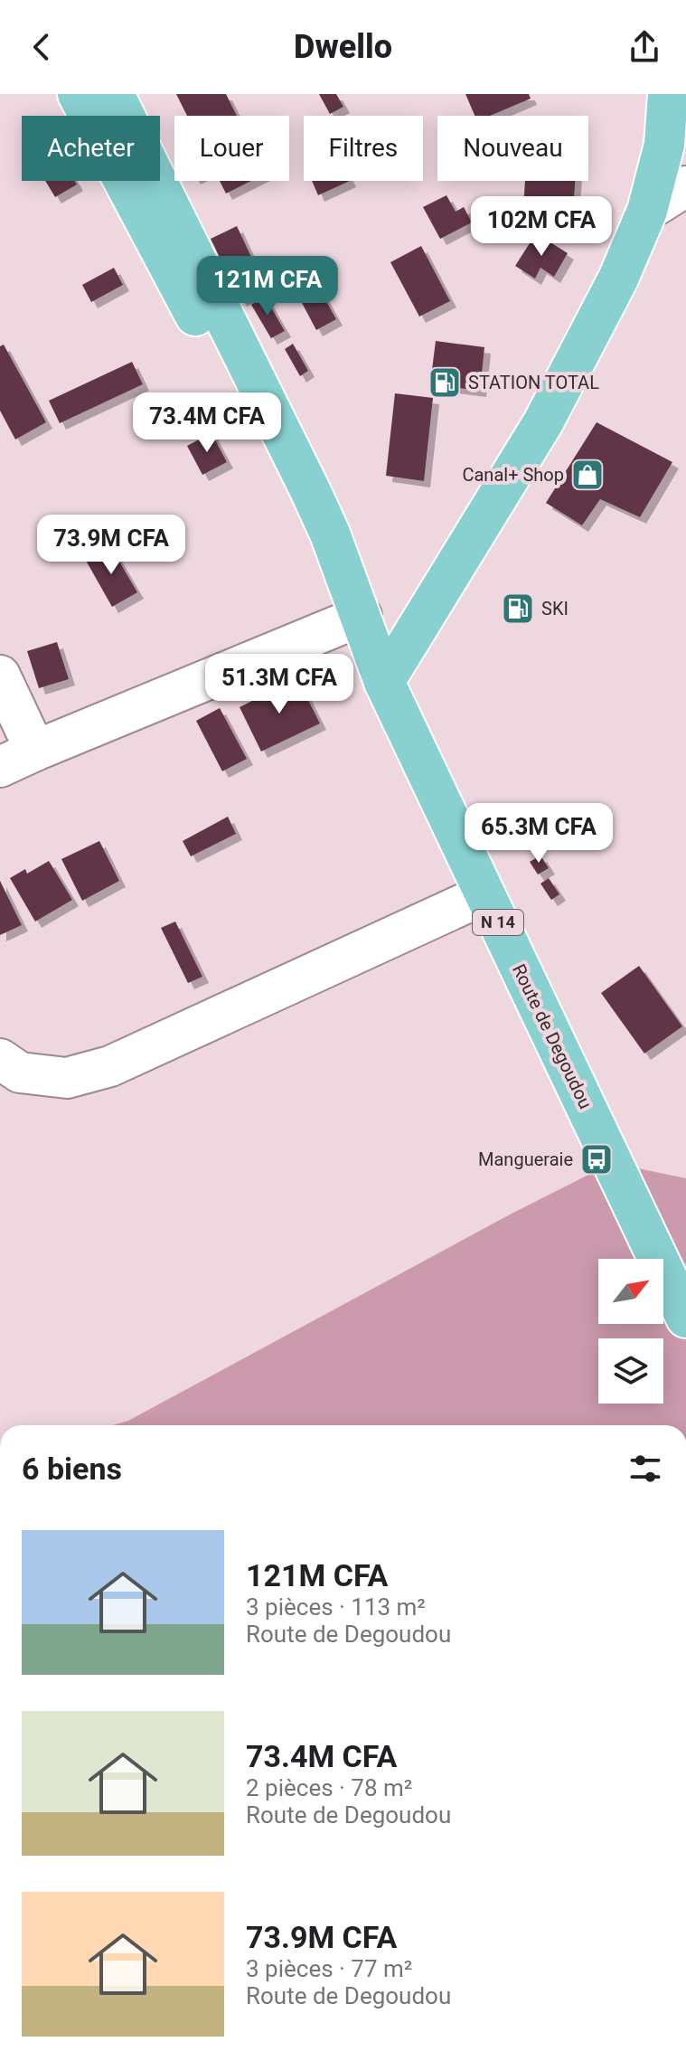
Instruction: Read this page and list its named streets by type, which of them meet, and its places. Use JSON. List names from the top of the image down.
{
  "streets": {
    "main road": ["N 14", "Route de Degoudou"]
  },
  "places": {
    "fuel station": ["STATION TOTAL", "SKI"],
    "shop": ["Canal+ Shop"],
    "bus stop": ["Mangueraie"]
  },
  "north": "top right",
  "page": {
    "header": "Dwello",
    "chip": [
      "Acheter",
      "Louer",
      "Filtres",
      "Nouveau"
    ],
    "price": [
      "102M CFA",
      "121M CFA",
      "73.4M CFA",
      "73.9M CFA",
      "51.3M CFA",
      "65.3M CFA"
    ],
    "heading": "6 biens",
    "list": [
      {
        "name": "121M CFA",
        "note": "3 pièces · 113 m² · Route de Degoudou"
      },
      {
        "name": "73.4M CFA",
        "note": "2 pièces · 78 m² · Route de Degoudou"
      },
      {
        "name": "73.9M CFA",
        "note": "3 pièces · 77 m² · Route de Degoudou"
      }
    ]
  }
}
